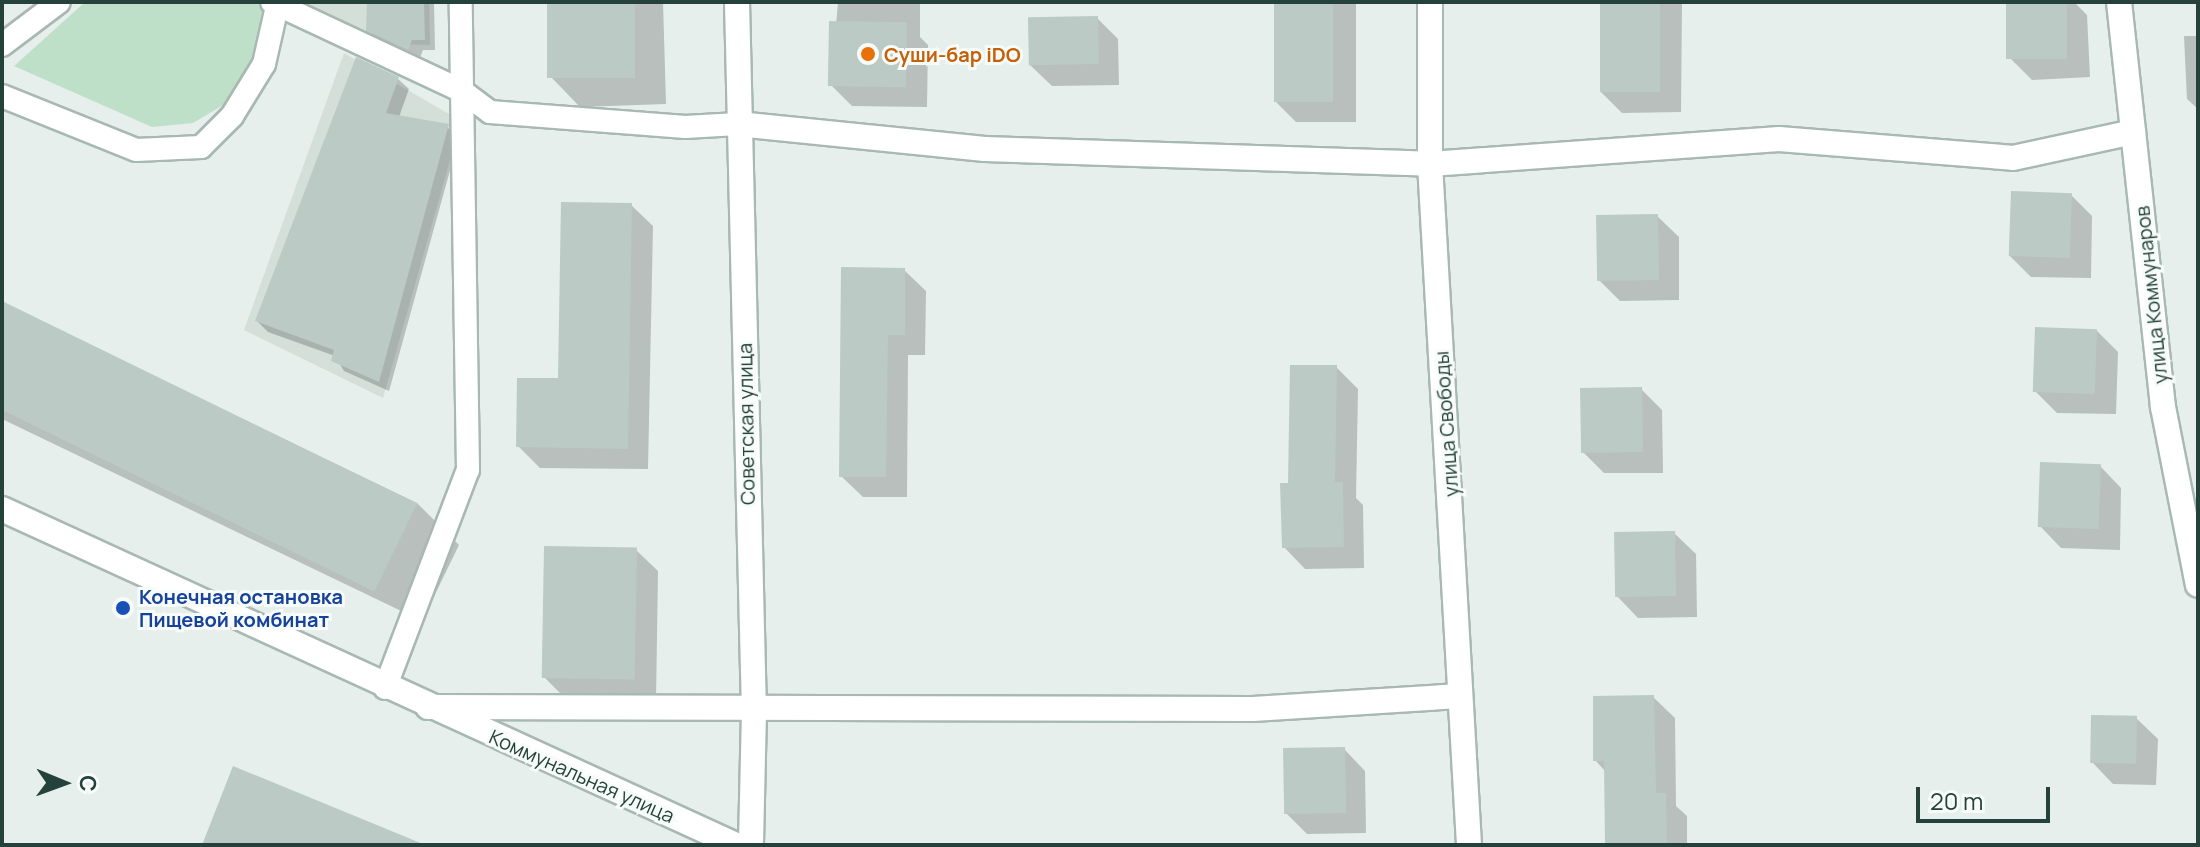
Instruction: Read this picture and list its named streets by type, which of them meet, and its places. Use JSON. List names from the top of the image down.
{
  "streets": {
    "street": [
      "улица Коммунаров",
      "Советская улица",
      "улица Свободы",
      "Коммунальная улица"
    ]
  },
  "crossings": [
    ["Советская улица", "Коммунальная улица"],
    ["улица Свободы", "Коммунальная улица"]
  ],
  "places": ["Суши-бар iDO", "Конечная остановка Пищевой комбинат"],
  "scale_bar": "20 m",
  "north": "right"
}
